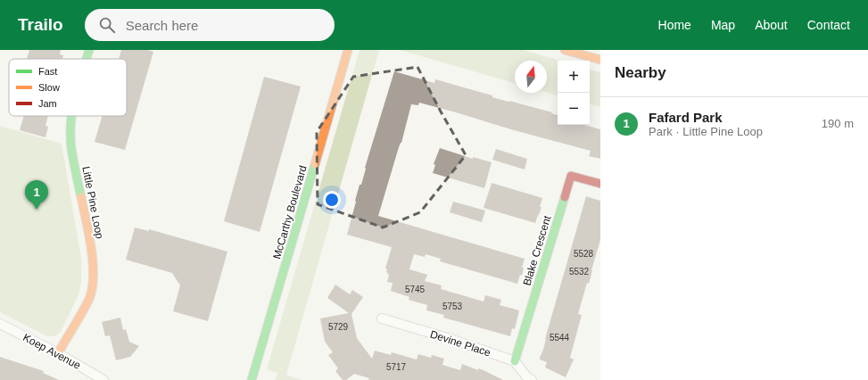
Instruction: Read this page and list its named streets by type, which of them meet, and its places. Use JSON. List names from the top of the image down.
{
  "streets": {
    "street": [
      "Little Pine Loop",
      "McCarthy Boulevard",
      "Blake Crescent",
      "Devine Place",
      "Koep Avenue"
    ]
  },
  "crossings": [
    ["Little Pine Loop", "Koep Avenue"],
    ["Blake Crescent", "Devine Place"]
  ],
  "house_numbers": [
    "5528",
    "5532",
    "5745",
    "5753",
    "5729",
    "5544",
    "5717"
  ],
  "legend": ["Fast", "Slow", "Jam"],
  "north": "top",
  "page": {
    "header": "Trailo",
    "search": "Search here",
    "nav": [
      "Home",
      "Map",
      "About",
      "Contact"
    ],
    "heading": "Nearby",
    "map_buttons": ["+", "−"],
    "list": [
      {
        "mark": "1",
        "name": "Fafard Park",
        "note": "Park · Little Pine Loop",
        "value": "190 m"
      }
    ],
    "pins": "1"
  }
}
